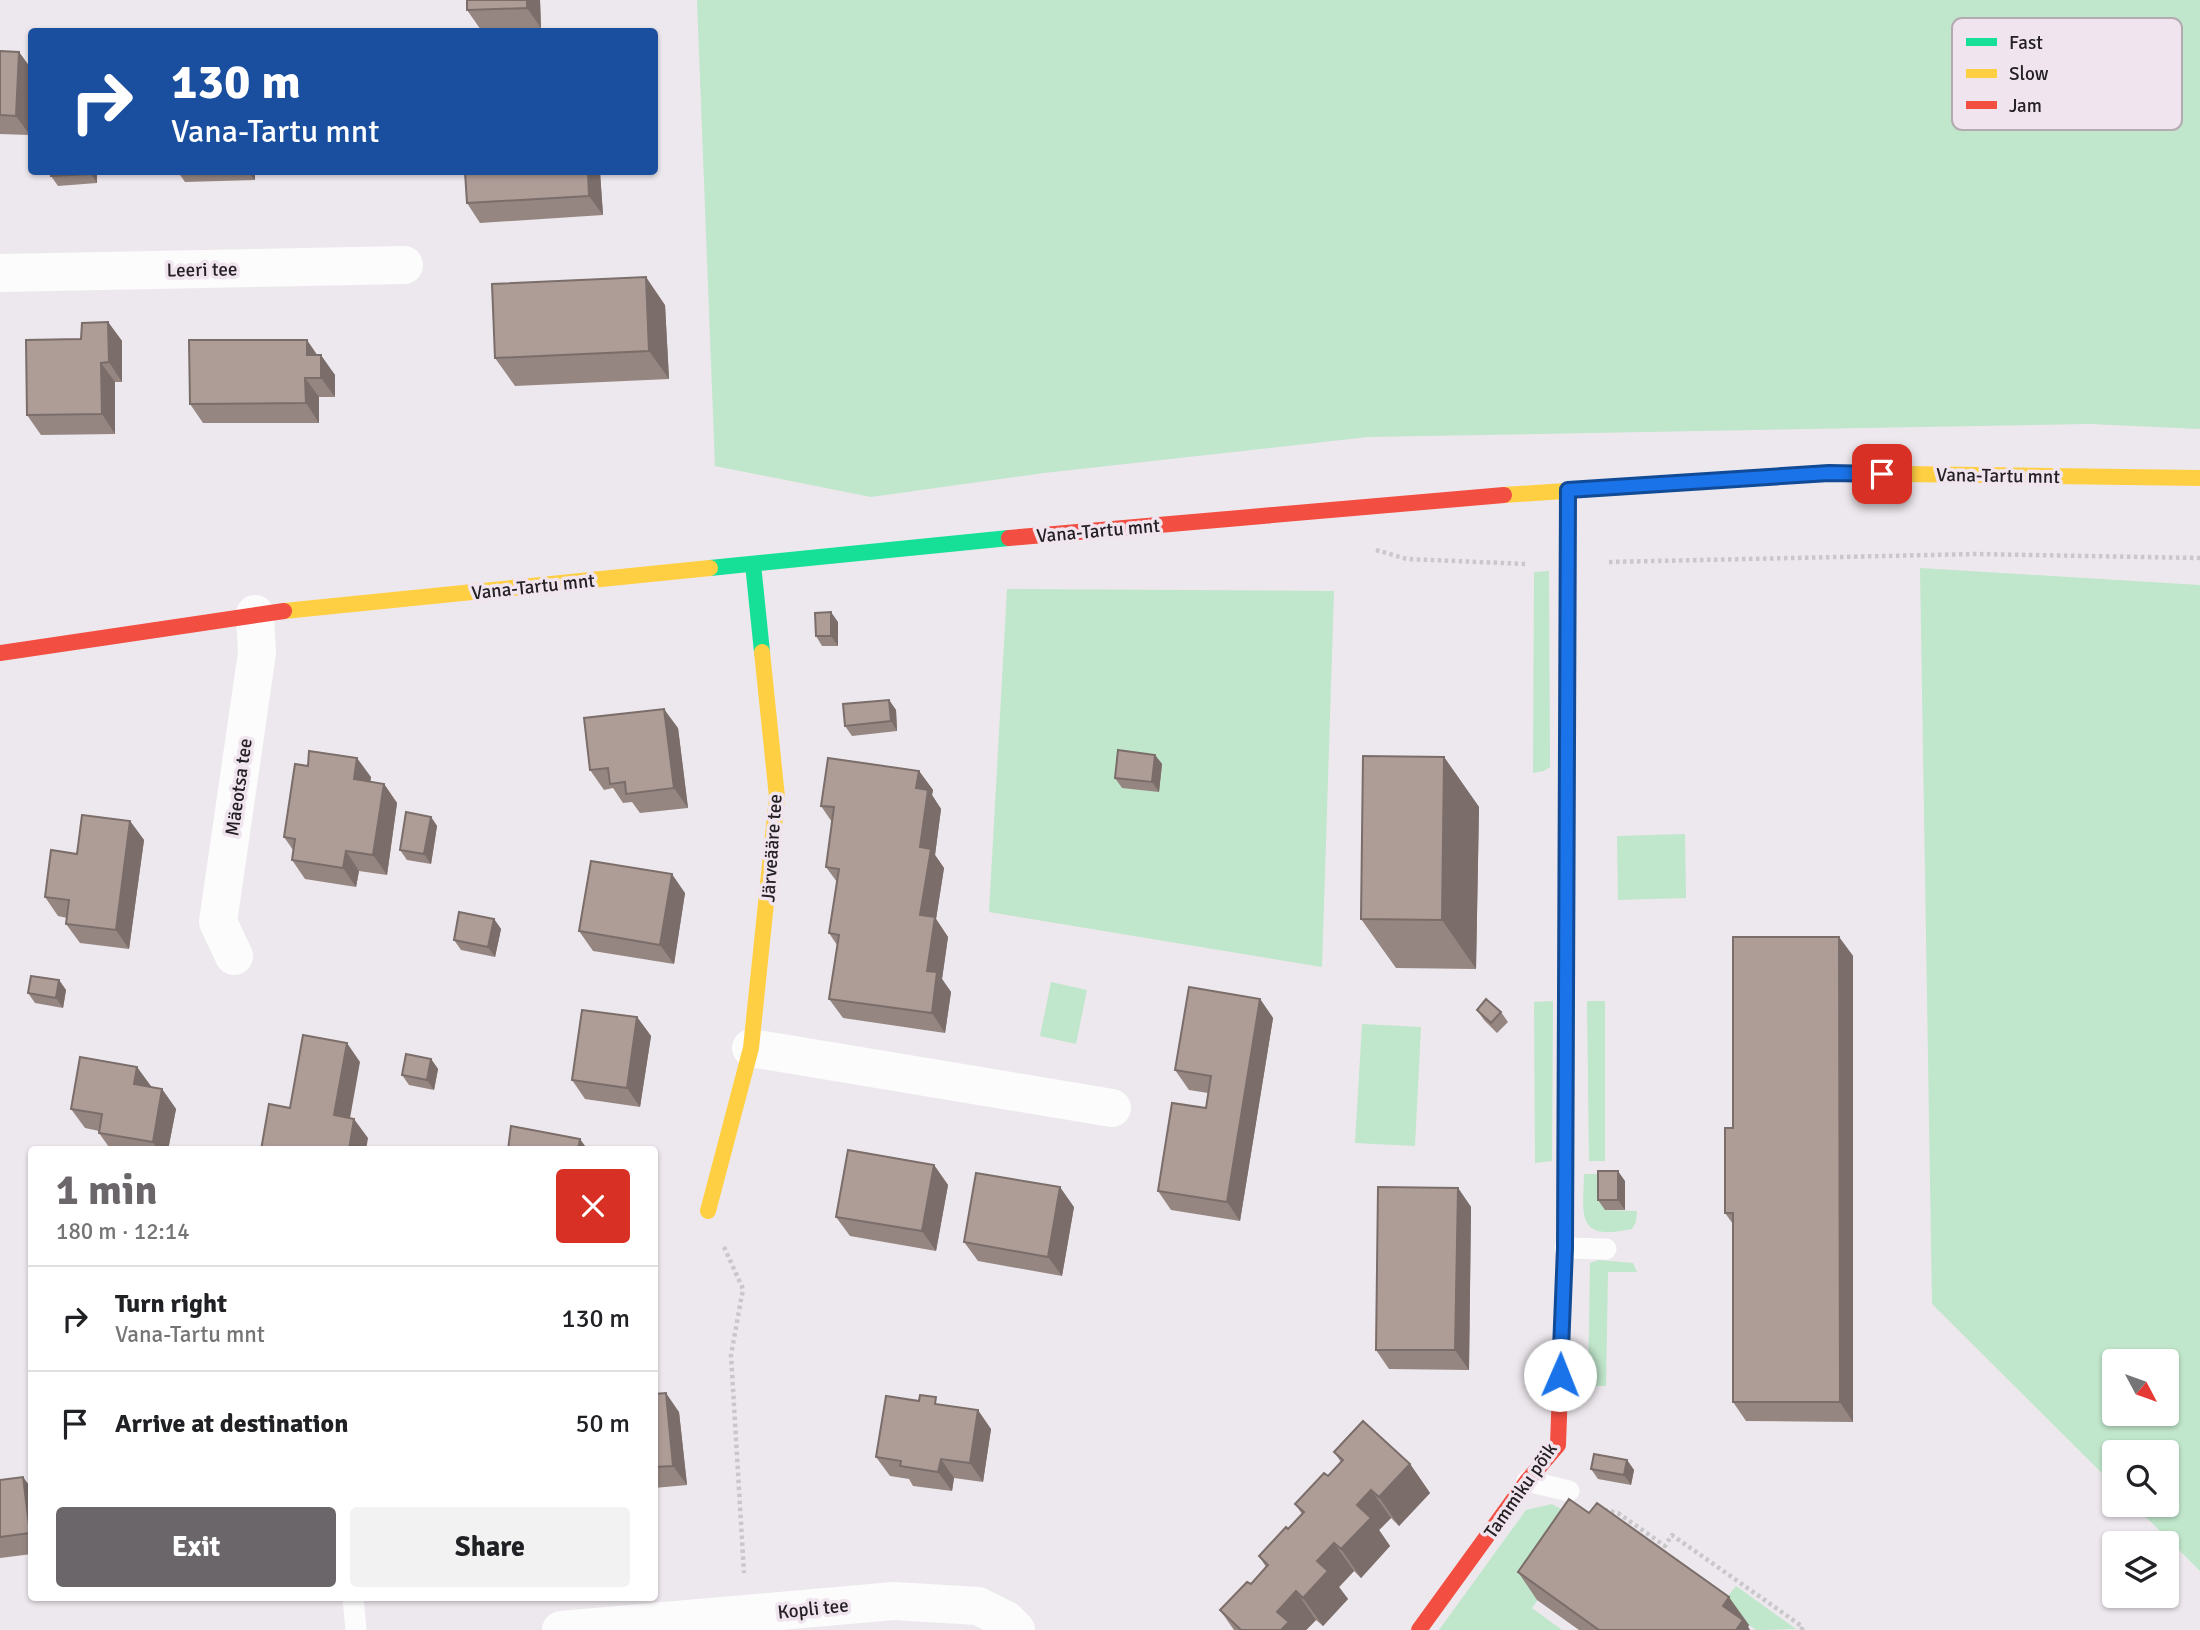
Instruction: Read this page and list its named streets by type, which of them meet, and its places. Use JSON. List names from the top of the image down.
{
  "streets": {
    "street": [
      "Leeri tee",
      "Vana-Tartu mnt",
      "Mäeotsa tee",
      "Järveääre tee",
      "Tammiku põik",
      "Kopli tee"
    ]
  },
  "crossings": [
    ["Vana-Tartu mnt", "Mäeotsa tee"],
    ["Vana-Tartu mnt", "Järveääre tee"],
    ["Vana-Tartu mnt", "Tammiku põik"]
  ],
  "legend": ["Fast", "Slow", "Jam"],
  "north": "bottom right",
  "page": {
    "turn": ["130 m", "Vana-Tartu mnt"],
    "heading": ["1 min", "180 m · 12:14"],
    "list": [
      {
        "name": "Turn right",
        "note": "Vana-Tartu mnt",
        "value": "130 m"
      },
      {
        "name": "Arrive at destination",
        "value": "50 m"
      }
    ],
    "buttons": ["Exit", "Share"]
  }
}
